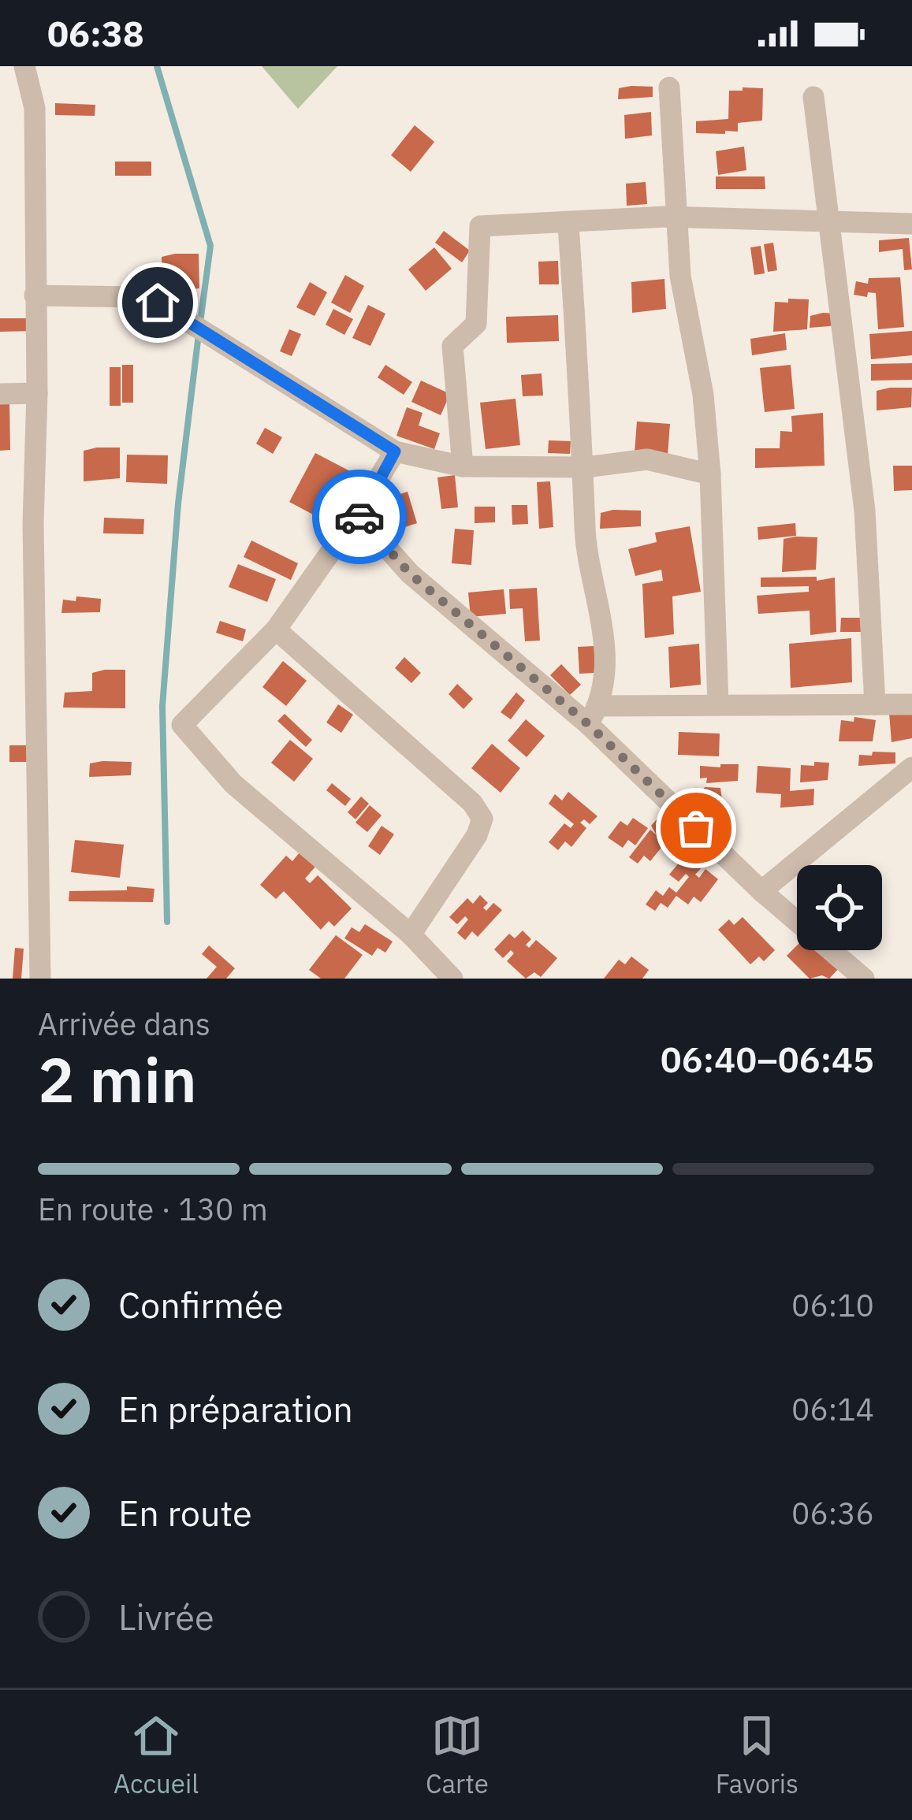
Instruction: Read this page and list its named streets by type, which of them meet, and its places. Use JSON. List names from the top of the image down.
{
  "page": {
    "status": "06:38",
    "heading": ["2 min", "Arrivée dans", "06:40–06:45"],
    "bar": "En route · 130 m",
    "list": [
      ["Confirmée", "06:10"],
      ["En préparation", "06:14"],
      ["En route", "06:36"],
      "Livrée"
    ],
    "tabs": ["Accueil", "Carte", "Favoris"]
  }
}
